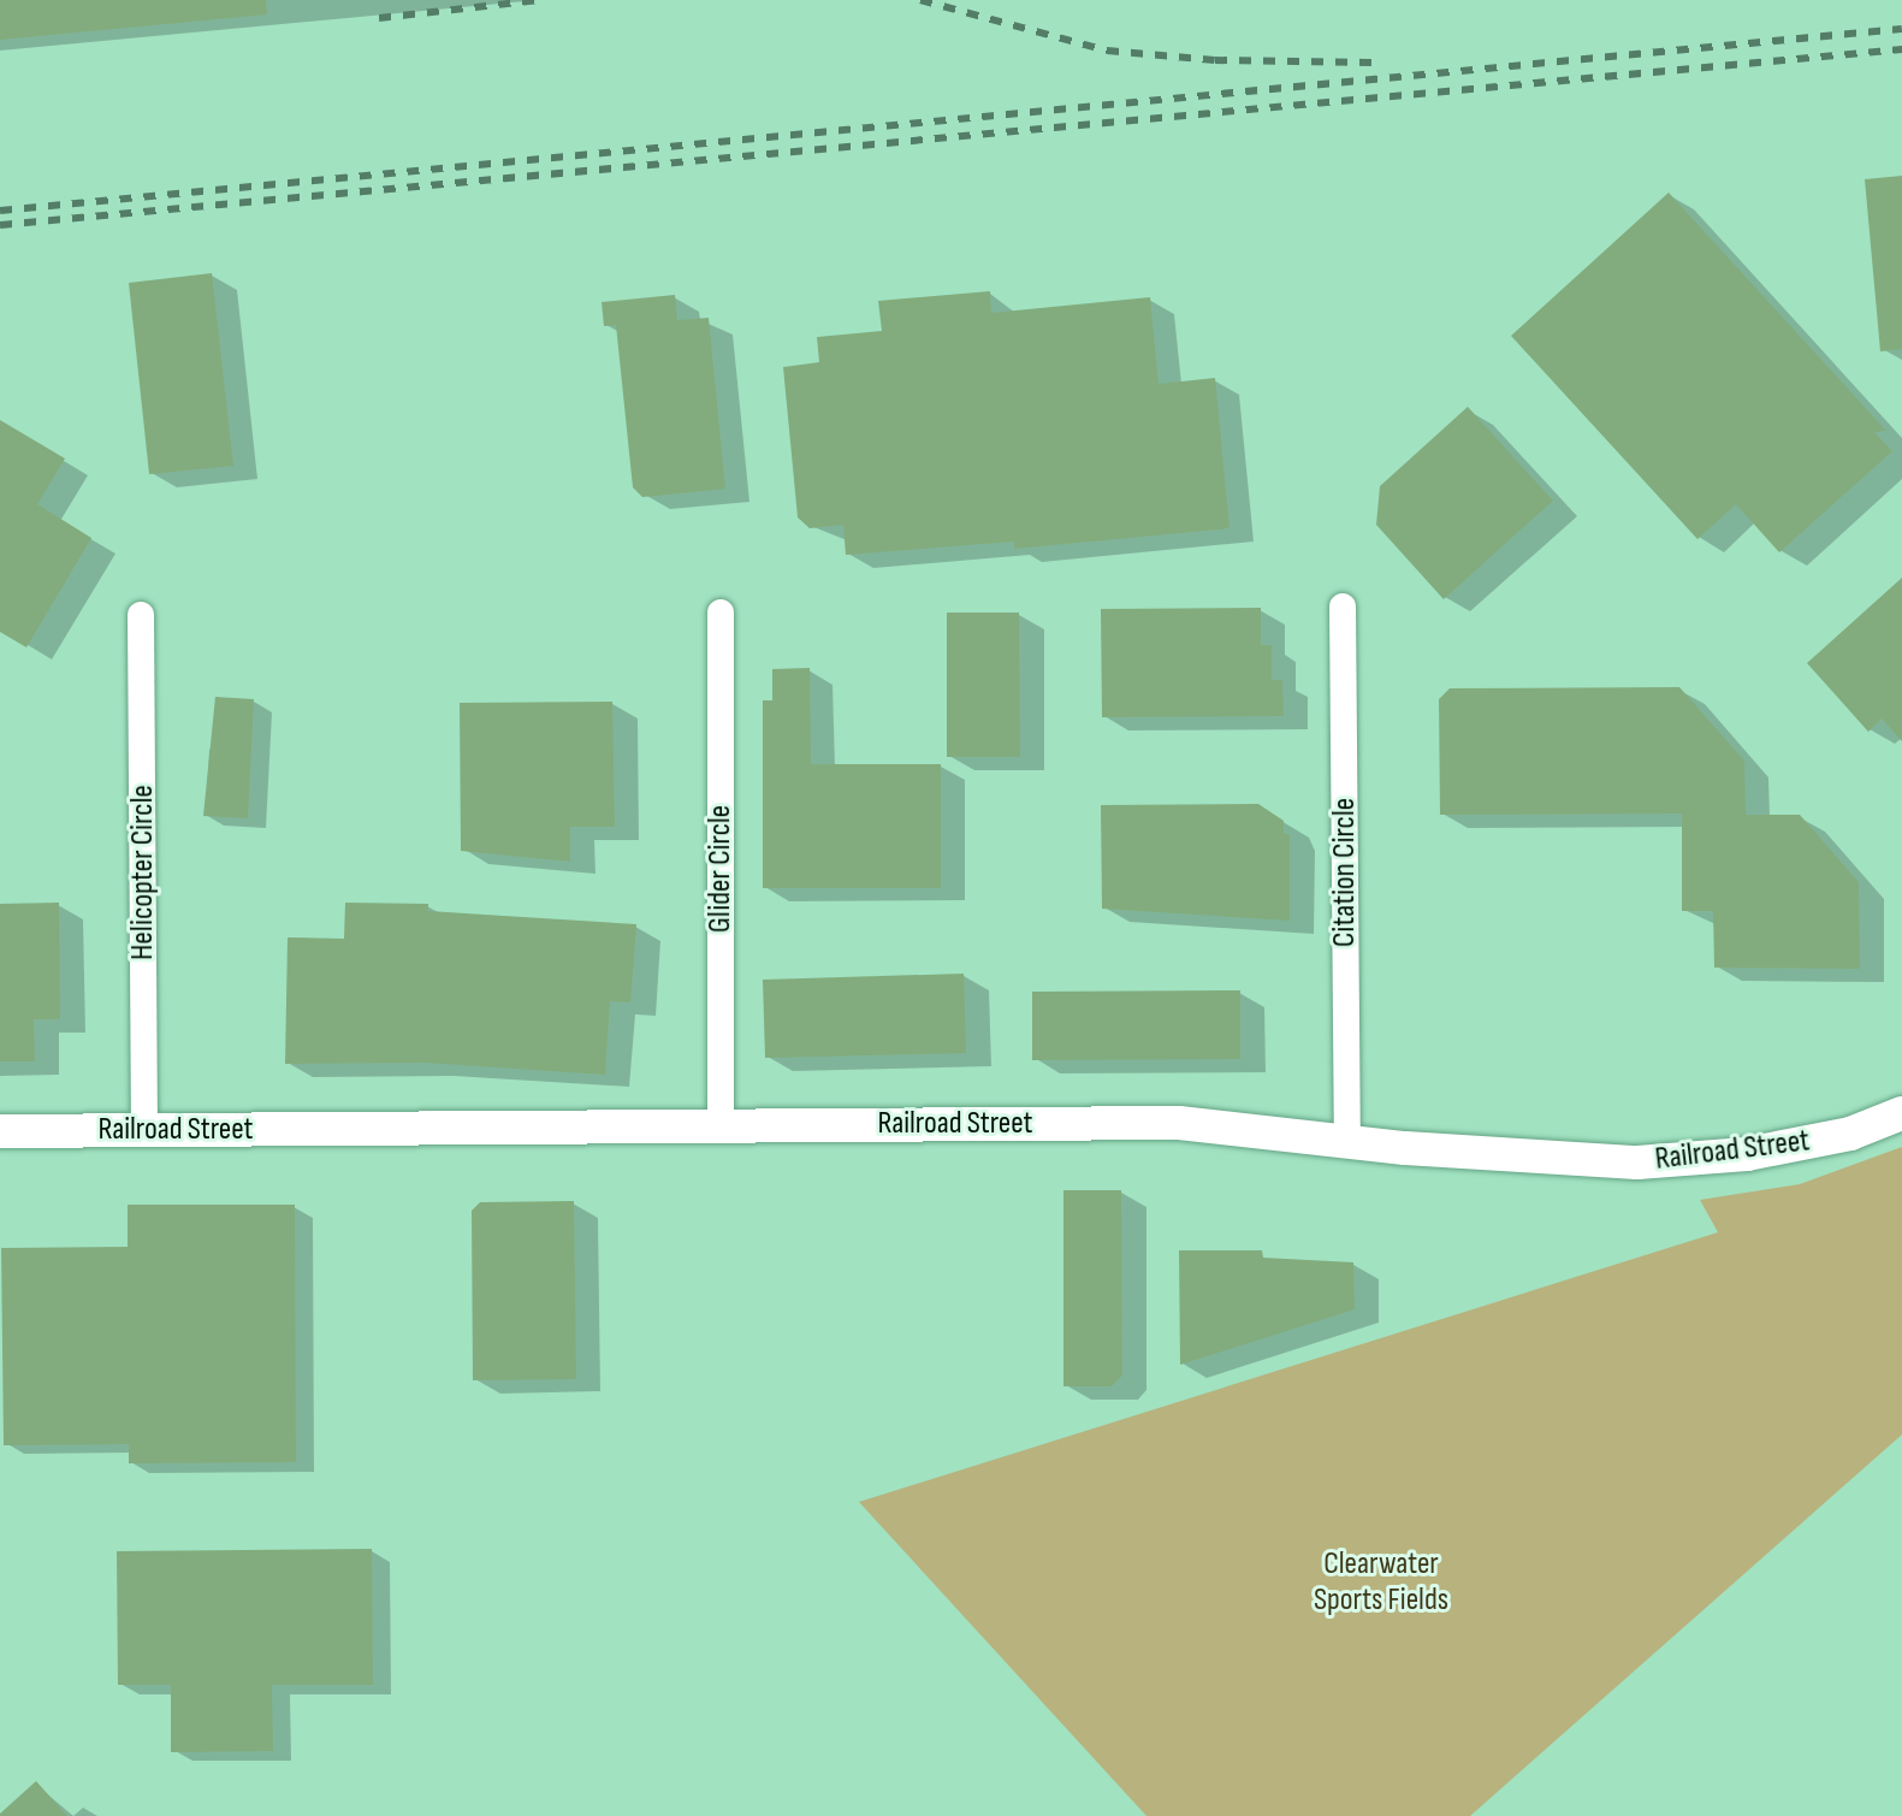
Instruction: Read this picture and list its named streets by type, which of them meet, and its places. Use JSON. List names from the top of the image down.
{
  "streets": {
    "main road": ["Railroad Street"],
    "street": ["Glider Circle", "Helicopter Circle", "Citation Circle"]
  },
  "crossings": [
    ["Glider Circle", "Railroad Street"],
    ["Helicopter Circle", "Railroad Street"],
    ["Citation Circle", "Railroad Street"]
  ],
  "parks": ["Clearwater Sports Fields"]
}
